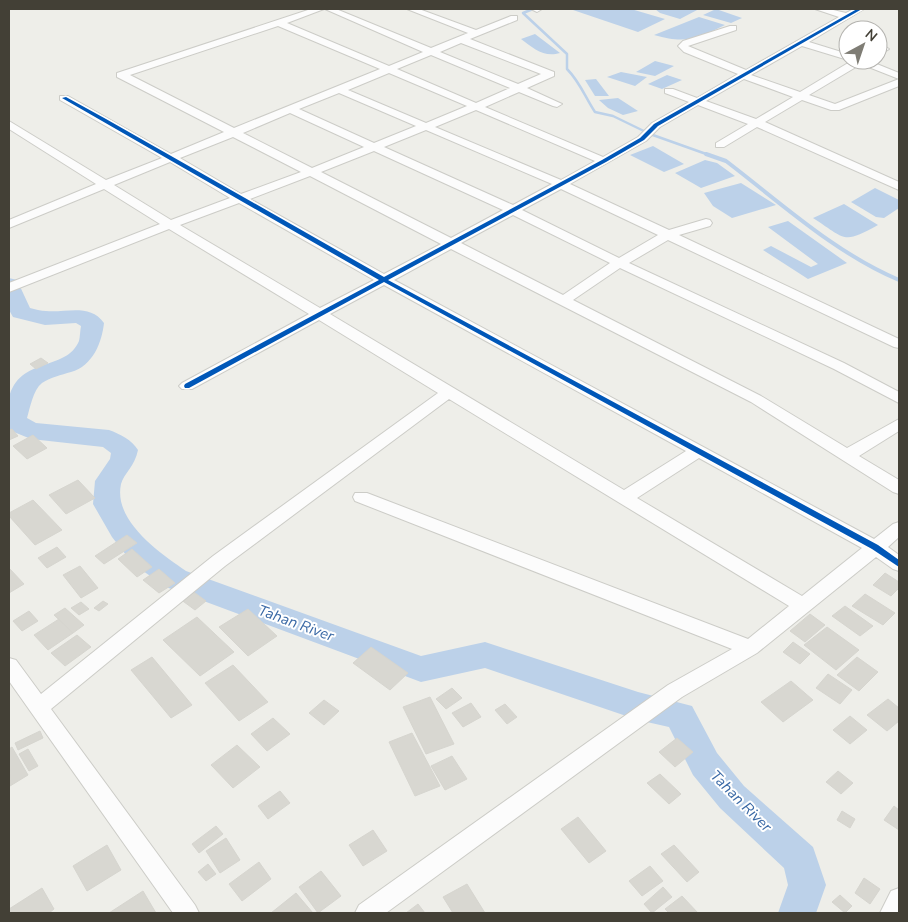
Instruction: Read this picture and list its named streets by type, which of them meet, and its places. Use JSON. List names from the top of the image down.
{
  "water": ["Tahan River"],
  "north": "top right"
}
